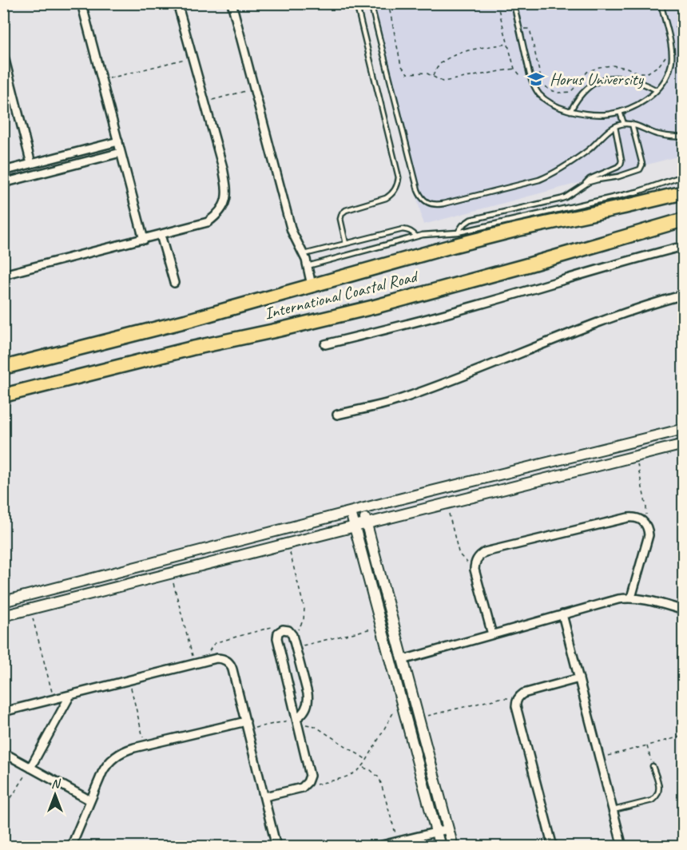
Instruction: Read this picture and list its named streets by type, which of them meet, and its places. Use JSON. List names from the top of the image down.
{
  "streets": {
    "highway": ["International Coastal Road"]
  },
  "places": {
    "school or university": ["Horus University"]
  },
  "north": "top"
}
